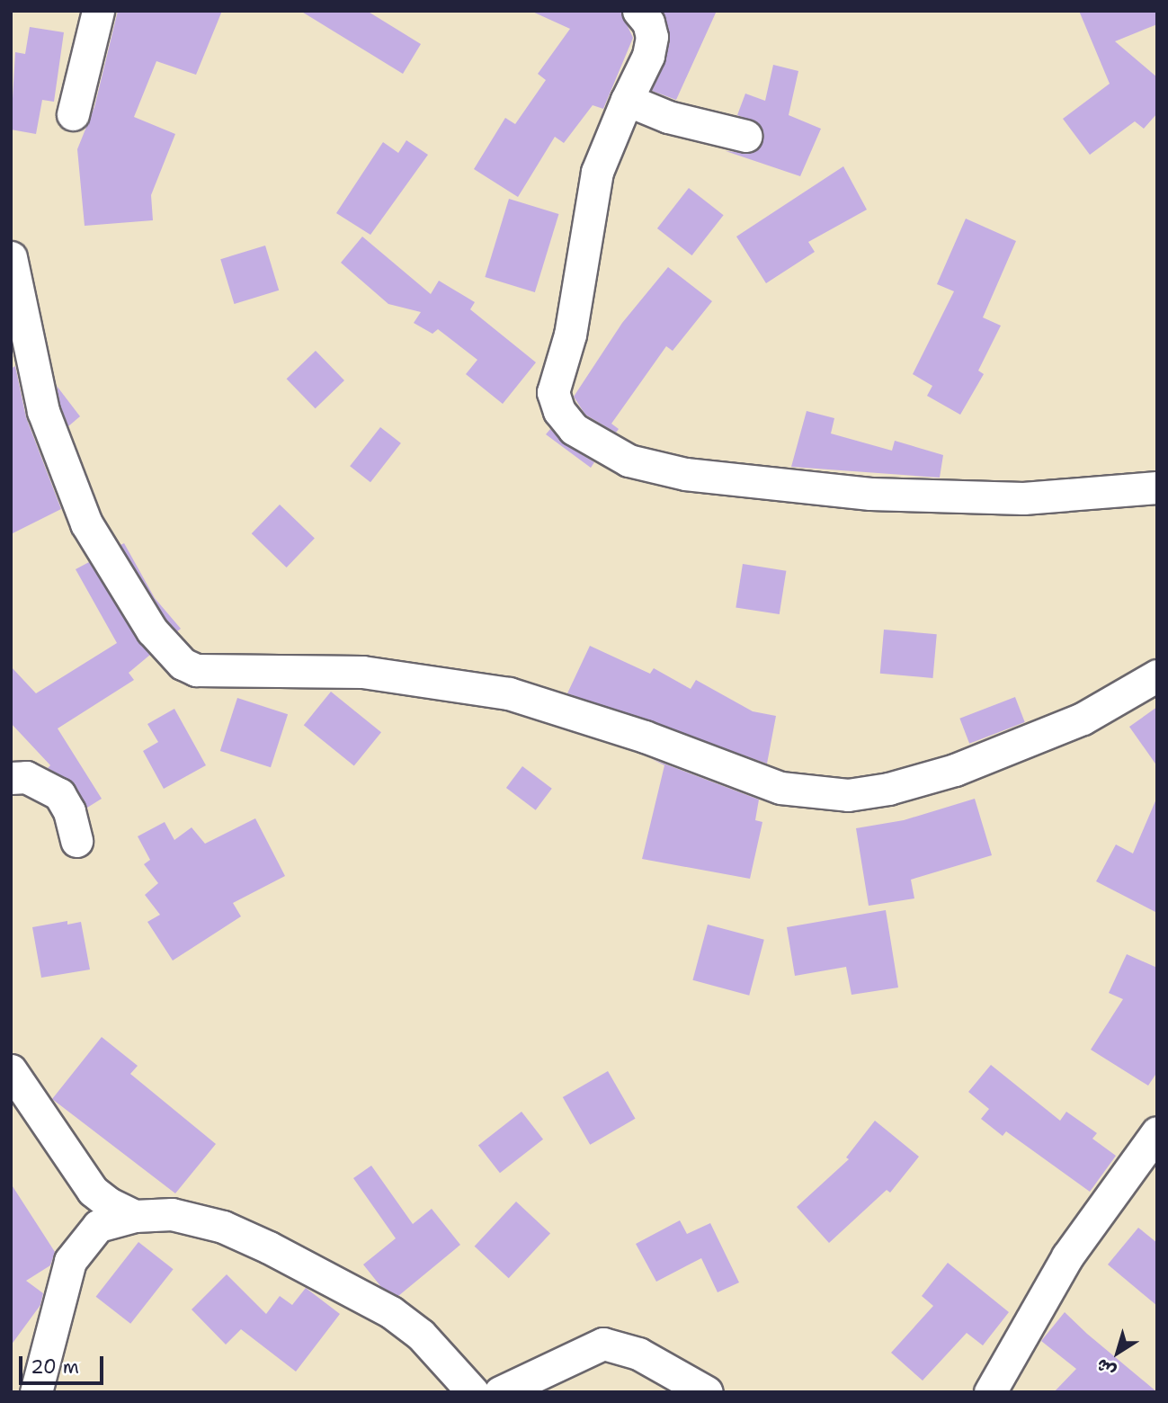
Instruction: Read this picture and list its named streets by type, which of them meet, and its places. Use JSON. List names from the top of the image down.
{
  "scale_bar": "20 m",
  "north": "bottom left"
}
